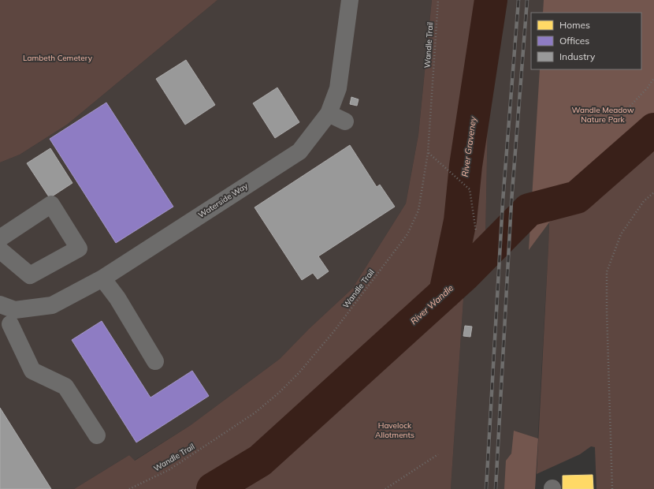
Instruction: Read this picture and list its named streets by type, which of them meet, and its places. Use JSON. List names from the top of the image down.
{
  "streets": {
    "street": ["Waterside Way"],
    "path": ["Wandle Trail"]
  },
  "water": ["River Graveney", "River Wandle"],
  "parks": ["Lambeth Cemetery", "Wandle Meadow Nature Park", "Havelock Allotments"],
  "legend": ["Homes", "Offices", "Industry"]
}
